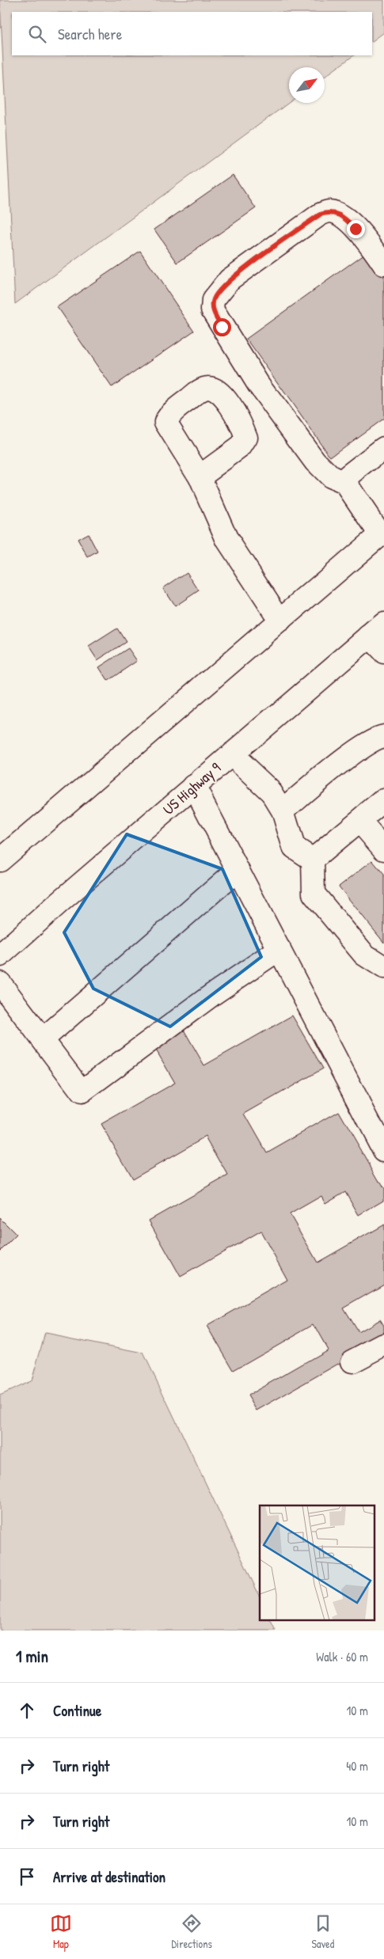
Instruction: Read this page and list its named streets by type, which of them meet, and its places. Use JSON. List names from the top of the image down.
{
  "streets": {
    "main road": ["US Highway 9"]
  },
  "north": "top right",
  "page": {
    "search": "Search here",
    "heading": ["1 min", "Walk · 60 m"],
    "list": [
      ["Continue", "10 m"],
      ["Turn right", "40 m"],
      ["Turn right", "10 m"],
      "Arrive at destination"
    ],
    "nav": ["Map", "Directions", "Saved"]
  }
}
